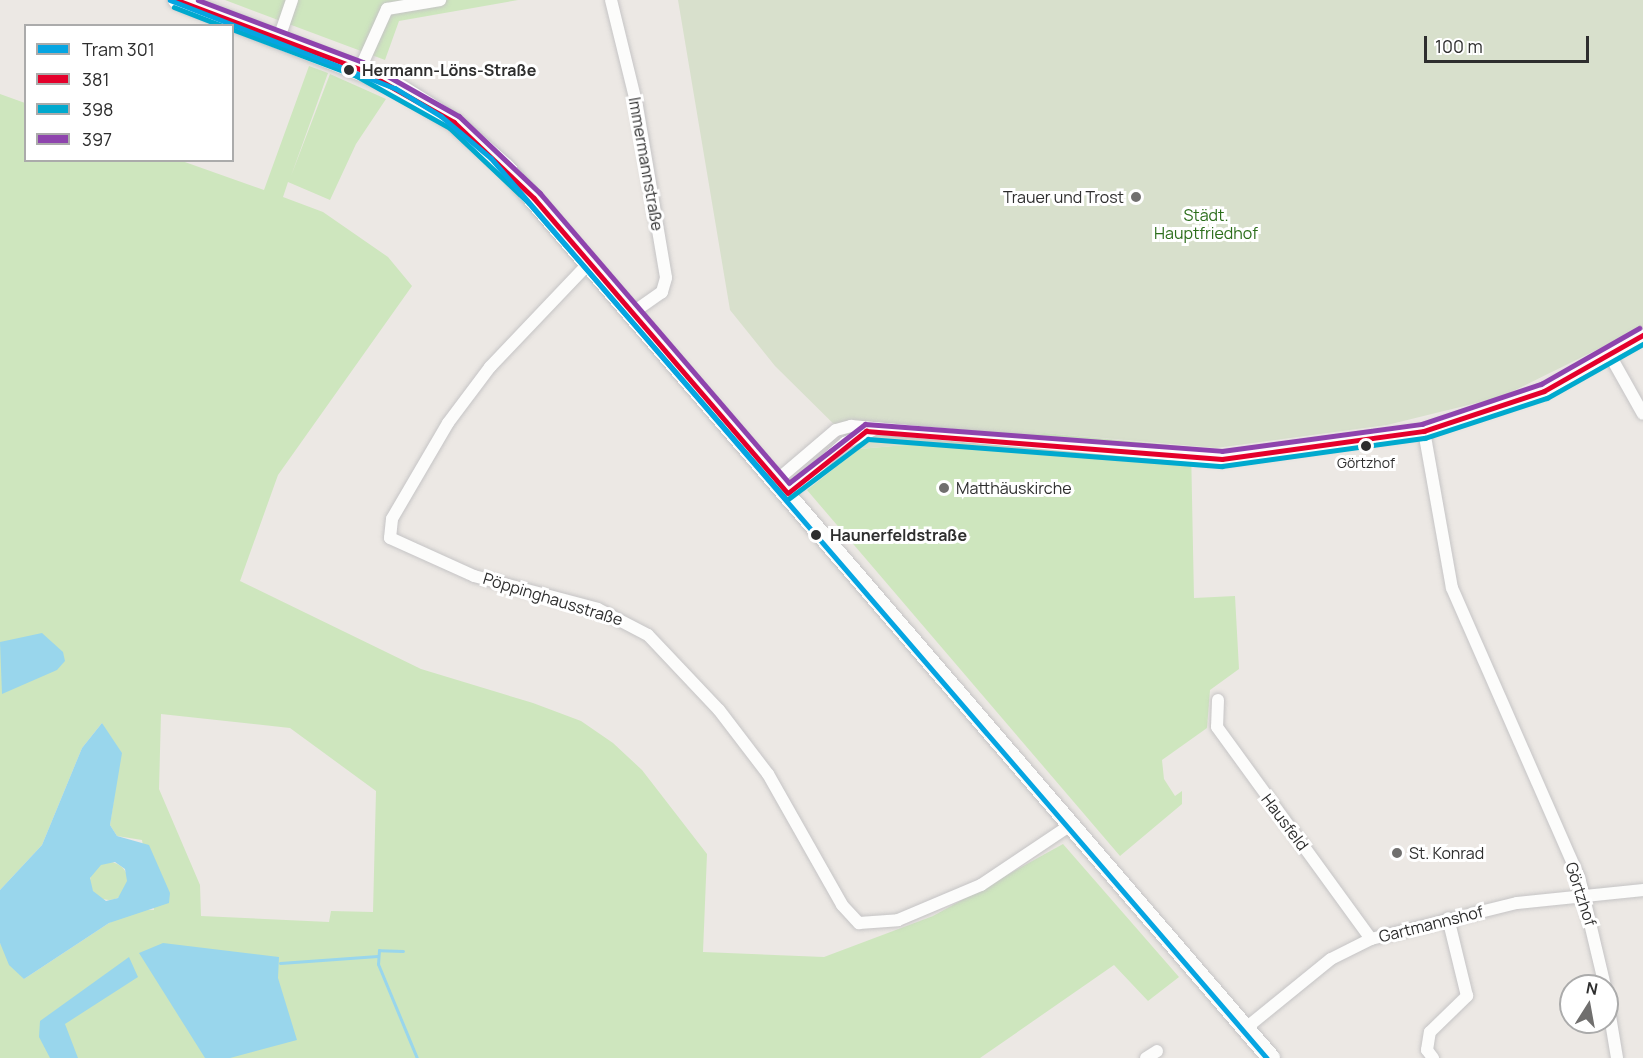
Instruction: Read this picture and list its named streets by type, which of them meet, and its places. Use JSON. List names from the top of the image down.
{
  "streets": {
    "street": [
      "Immermannstraße",
      "Pöppinghausstraße",
      "Hausfeld",
      "Görtzhof",
      "Gartmannshof"
    ]
  },
  "crossings": [
    ["Hausfeld", "Gartmannshof"],
    ["Görtzhof", "Gartmannshof"]
  ],
  "parks": ["Städt. Hauptfriedhof"],
  "places": [
    "Hermann-Löns-Straße",
    "Trauer und Trost",
    "Görtzhof",
    "Matthäuskirche",
    "Haunerfeldstraße",
    "St. Konrad"
  ],
  "lines": [
    "tram line 301",
    "transit line 381",
    "transit line 397",
    "transit line 398"
  ],
  "legend": [
    "Tram 301",
    "381",
    "398",
    "397"
  ],
  "scale_bar": "100 m",
  "north": "top"
}
